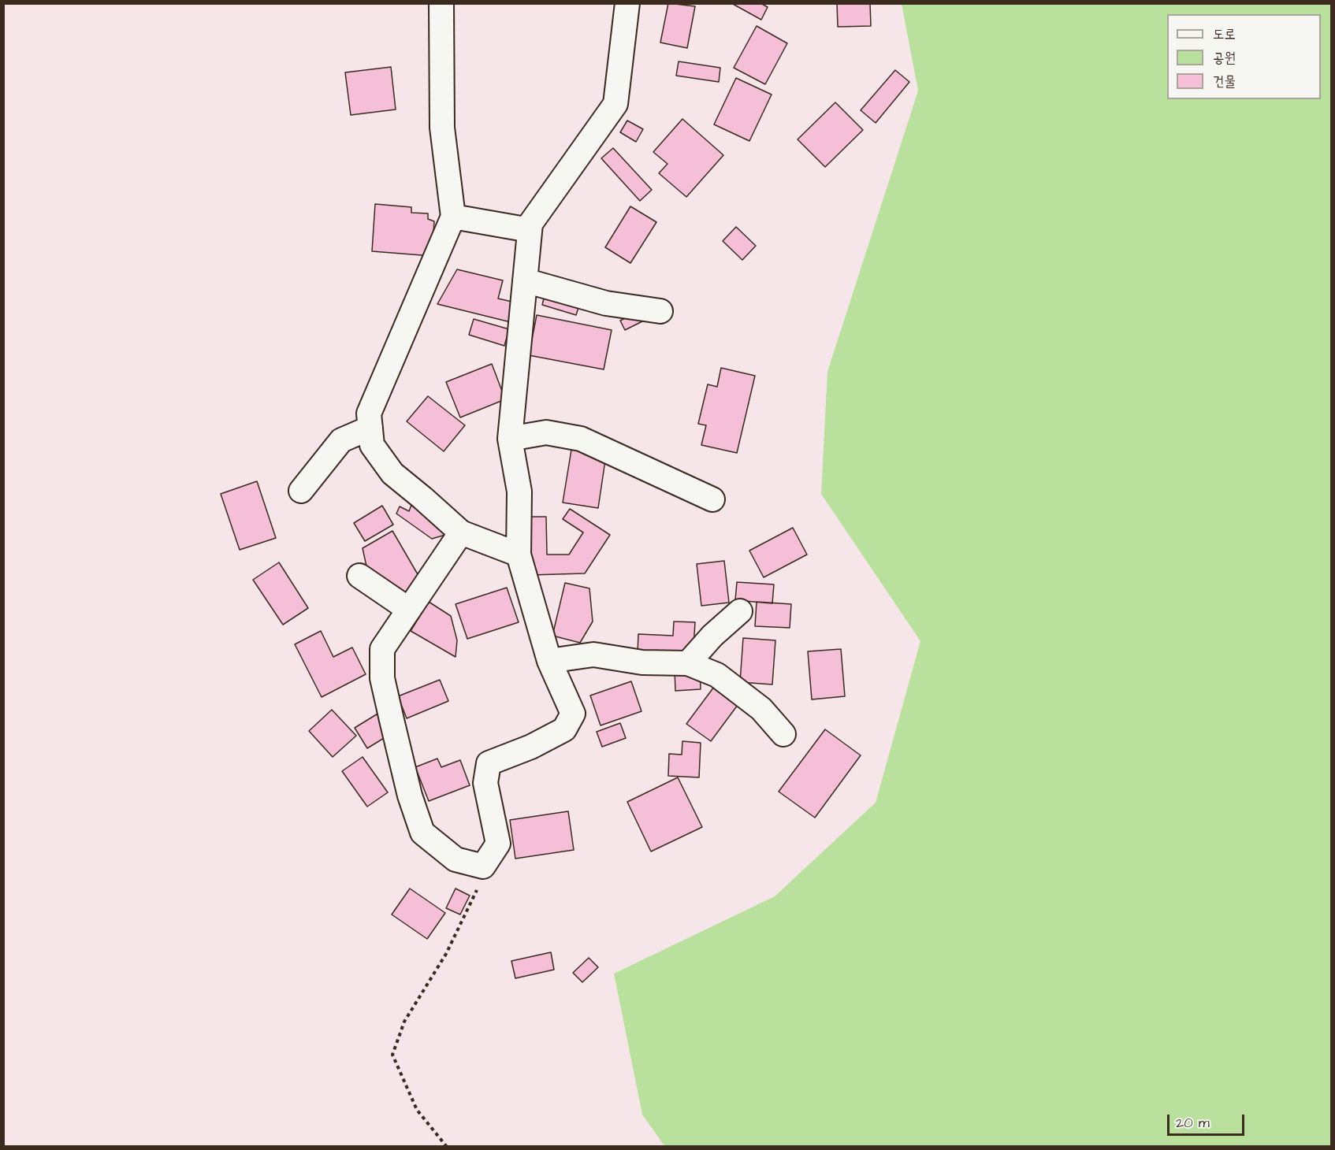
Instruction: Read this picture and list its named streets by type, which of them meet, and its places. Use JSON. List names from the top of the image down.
{
  "legend": ["도로", "공원", "건물"],
  "scale_bar": "20 m"
}
